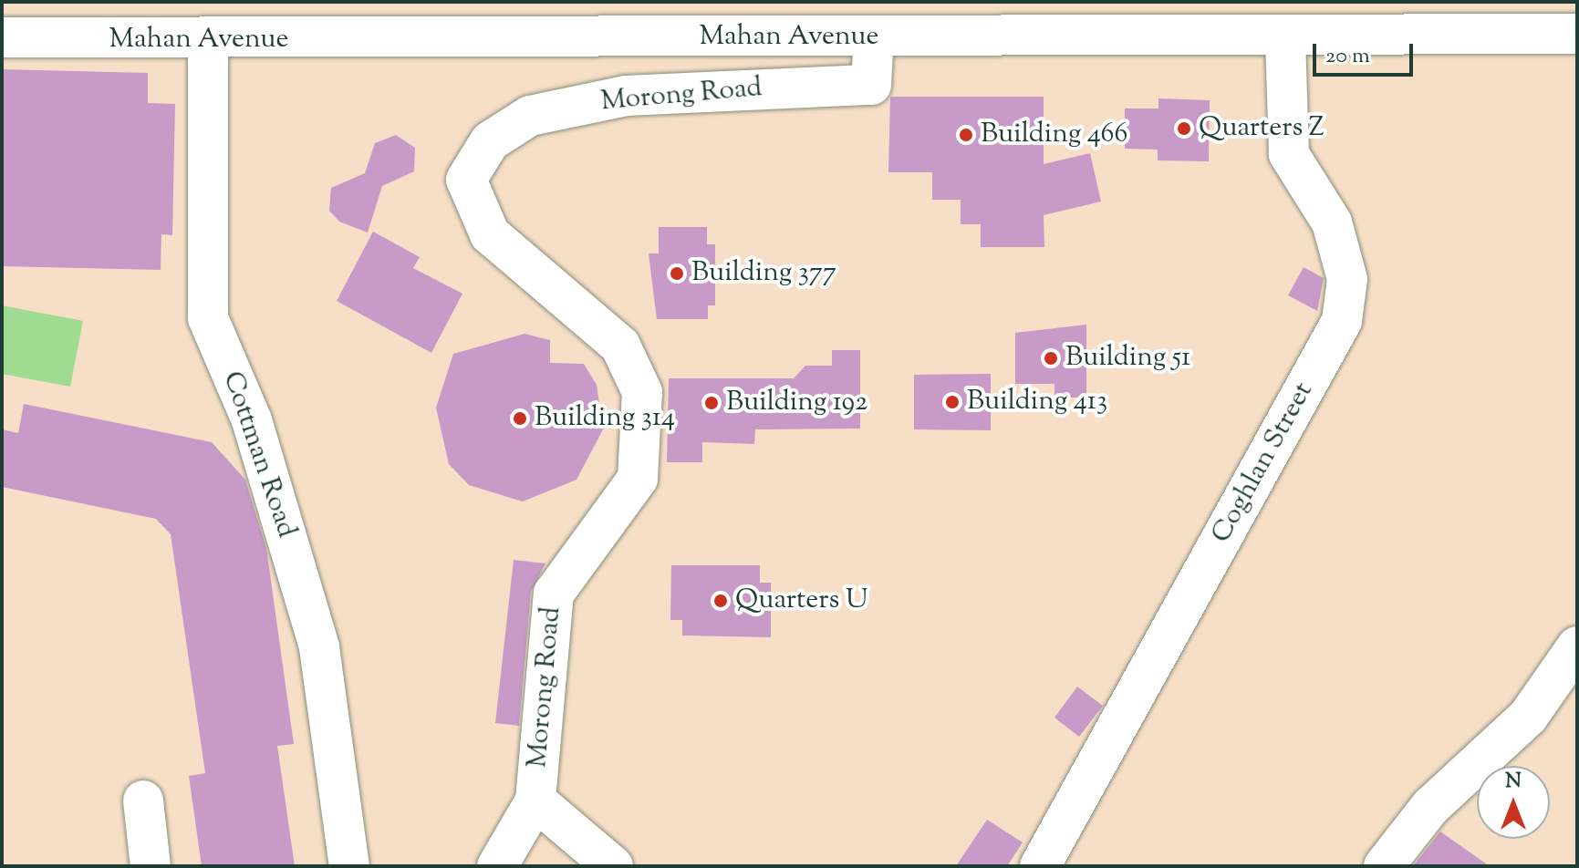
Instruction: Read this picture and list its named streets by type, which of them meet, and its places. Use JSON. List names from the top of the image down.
{
  "streets": {
    "street": [
      "Mahan Avenue",
      "Morong Road",
      "Cottman Road",
      "Coghlan Street"
    ]
  },
  "crossings": [
    ["Mahan Avenue", "Morong Road"],
    ["Mahan Avenue", "Cottman Road"],
    ["Mahan Avenue", "Coghlan Street"]
  ],
  "places": [
    "Quarters Z",
    "Building 466",
    "Building 377",
    "Building 51",
    "Building 413",
    "Building 192",
    "Building 314",
    "Quarters U"
  ],
  "scale_bar": "20 m",
  "north": "top"
}
